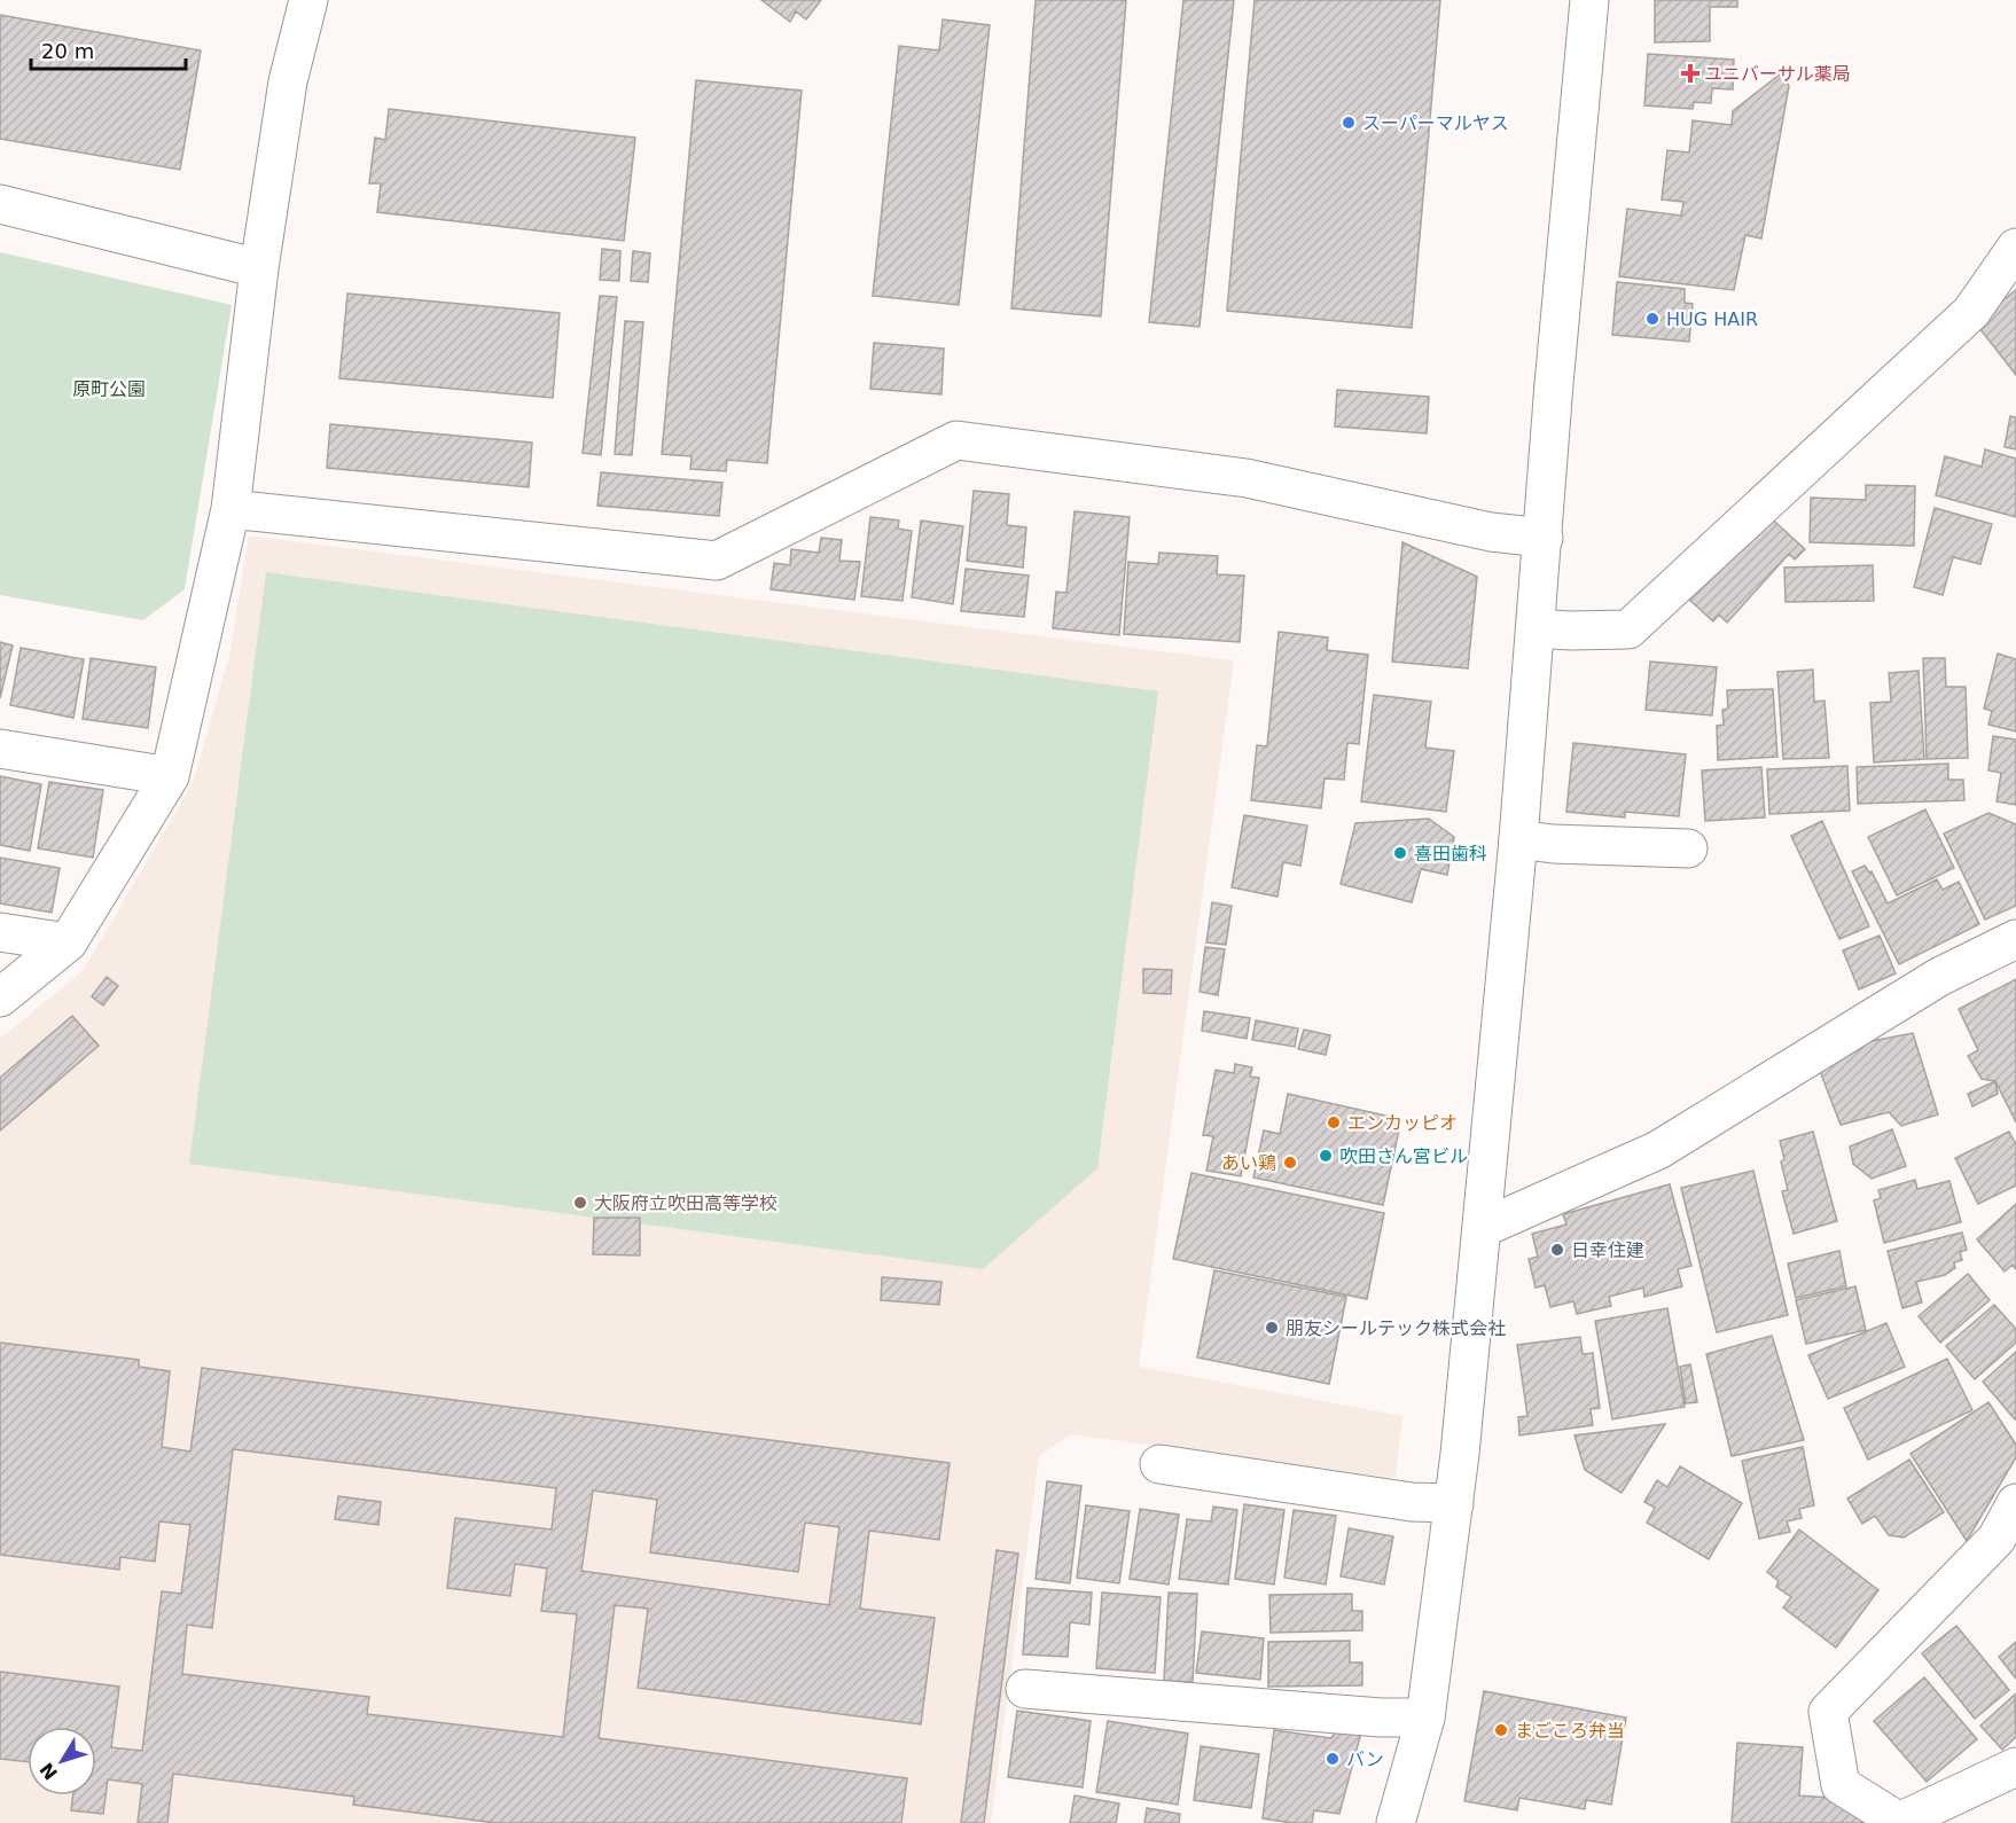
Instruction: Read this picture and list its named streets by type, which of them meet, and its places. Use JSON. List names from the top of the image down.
{
  "parks": ["原町公園"],
  "places": {
    "health": ["ユニバーサル薬局"],
    "other": [
      "スーパーマルヤス",
      "HUG HAIR",
      "喜田歯科",
      "エンカッピオ",
      "吹田さん宮ビル",
      "あい鶏",
      "大阪府立吹田高等学校",
      "日幸住建",
      "朋友シールテック株式会社",
      "まごころ弁当",
      "バン"
    ]
  },
  "scale_bar": "20 m",
  "north": "bottom left"
}
